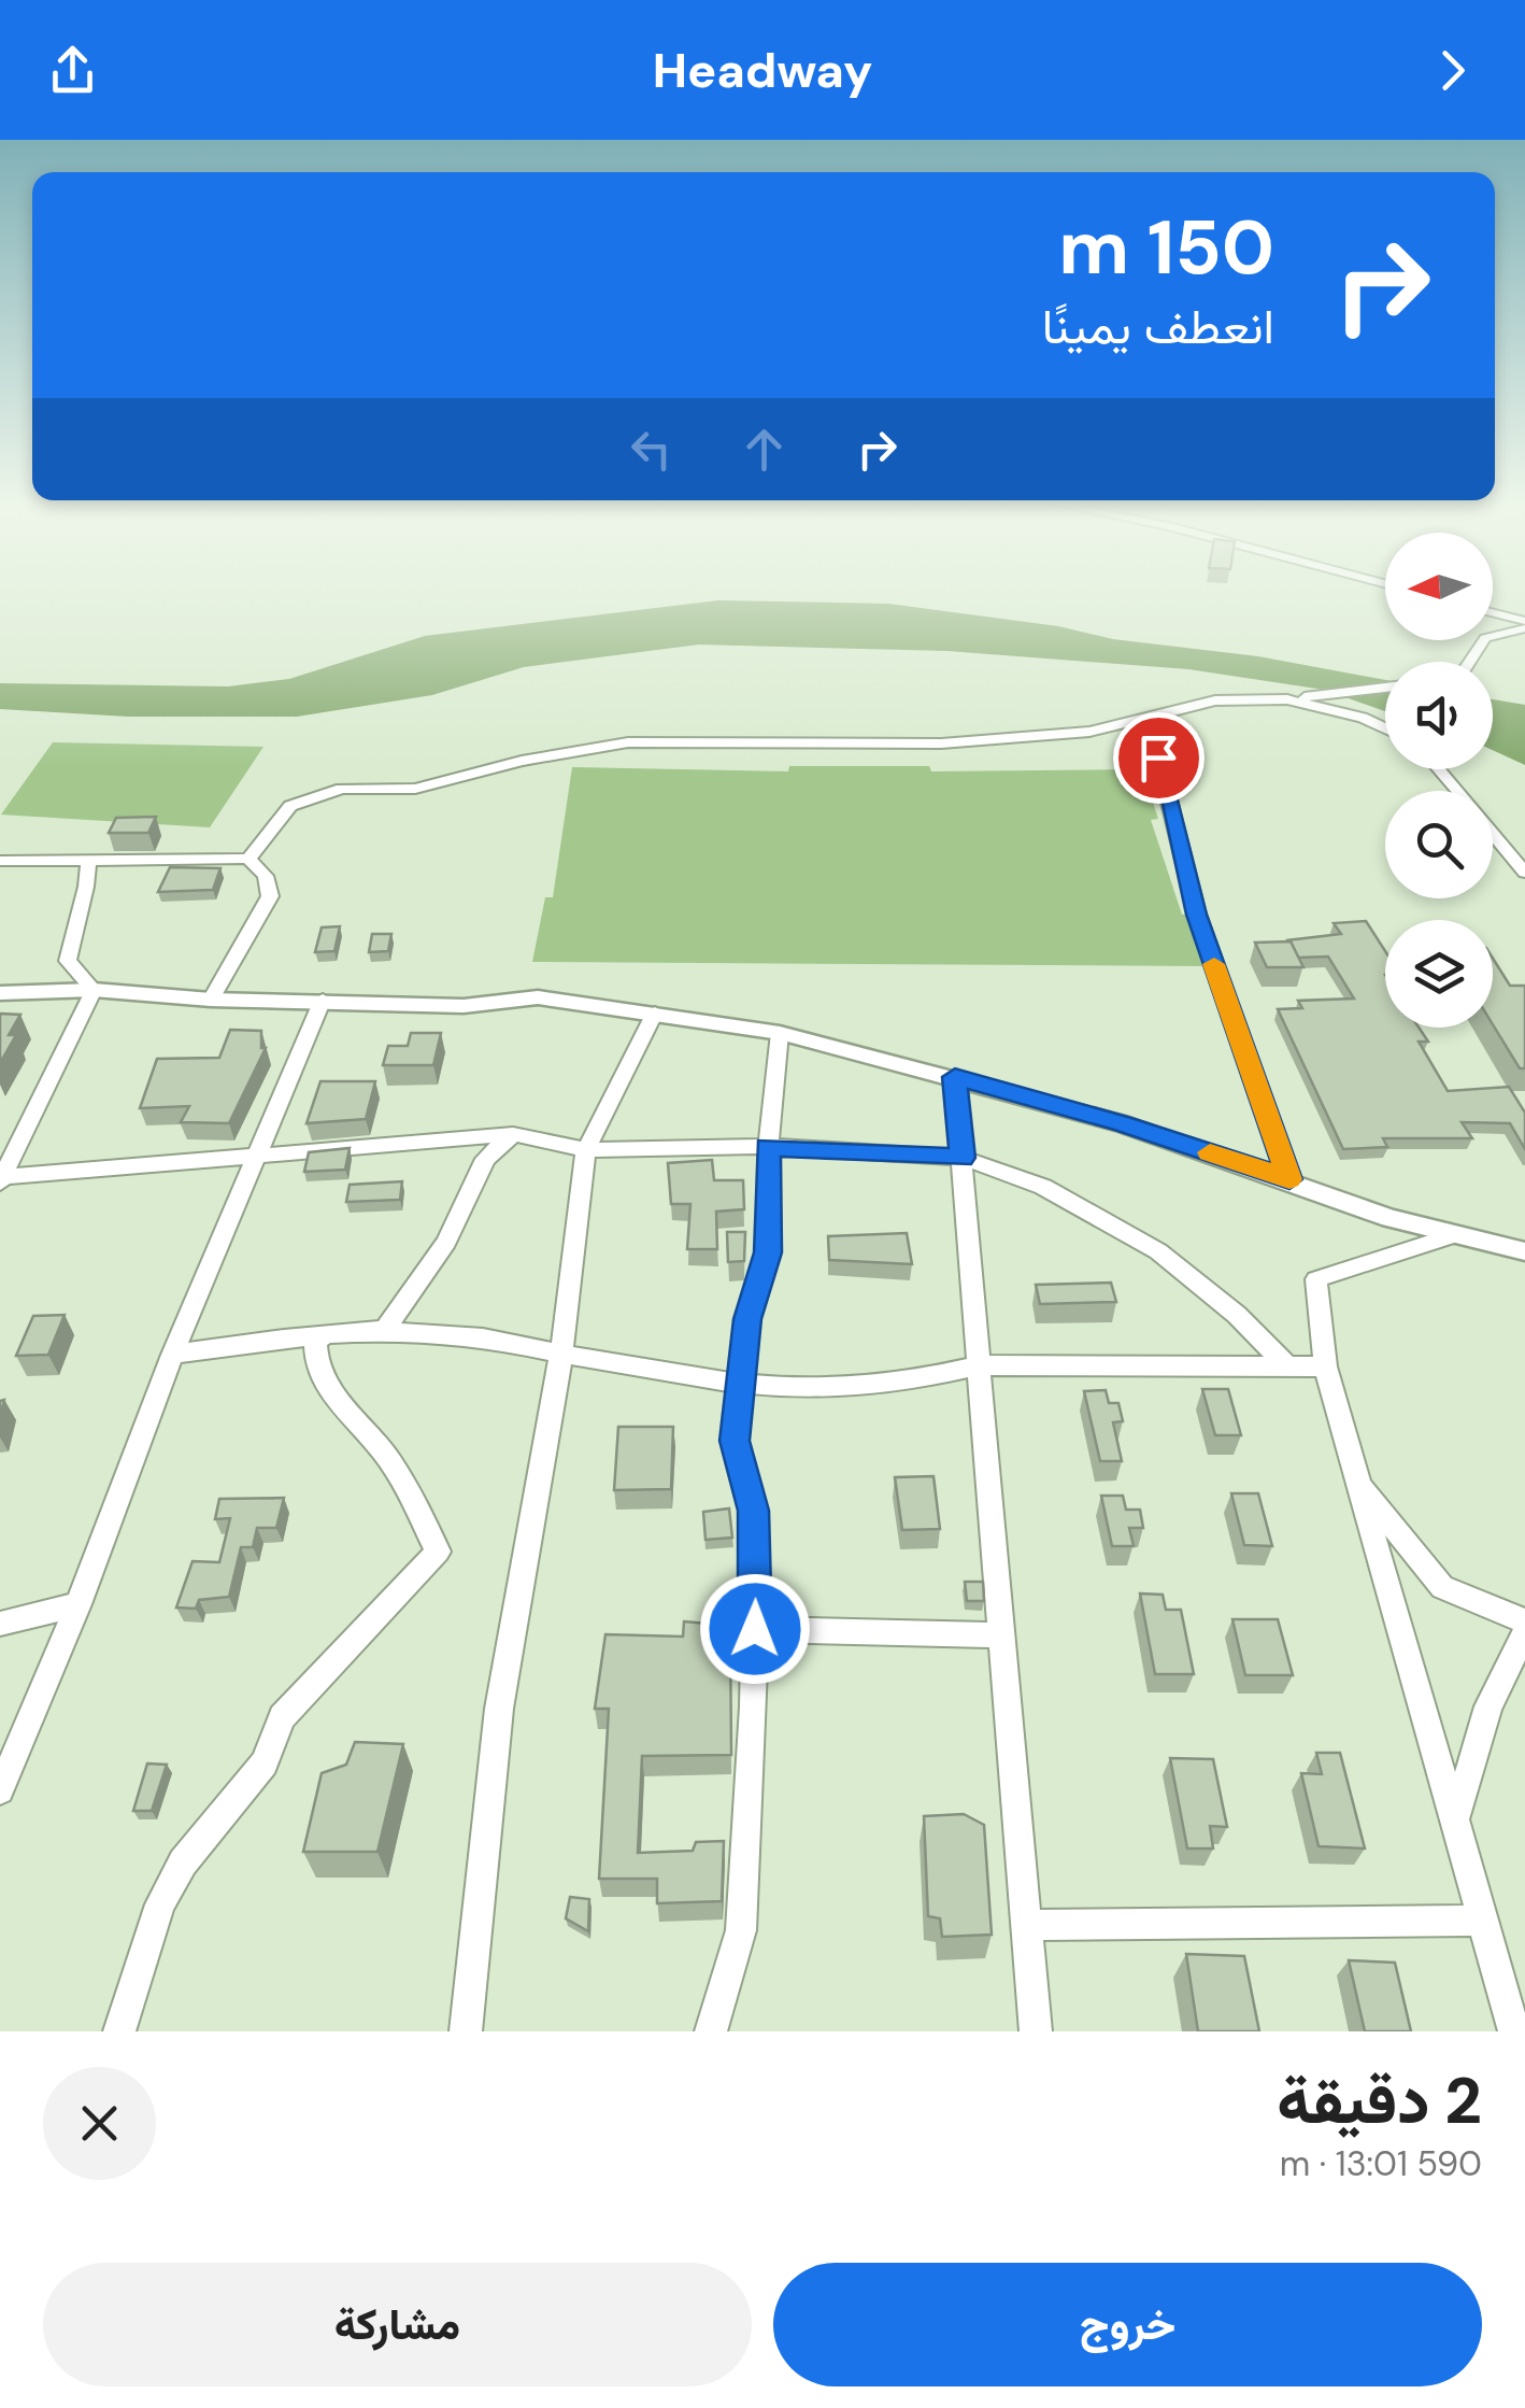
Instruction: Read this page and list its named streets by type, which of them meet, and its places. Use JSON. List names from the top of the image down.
{
  "north": "left",
  "page": {
    "header": "Headway",
    "turn": ["150 m", "انعطف يمينًا"],
    "heading": ["2 دقيقة", "590 m · 13:01"],
    "buttons": ["خروج", "مشاركة"]
  }
}
